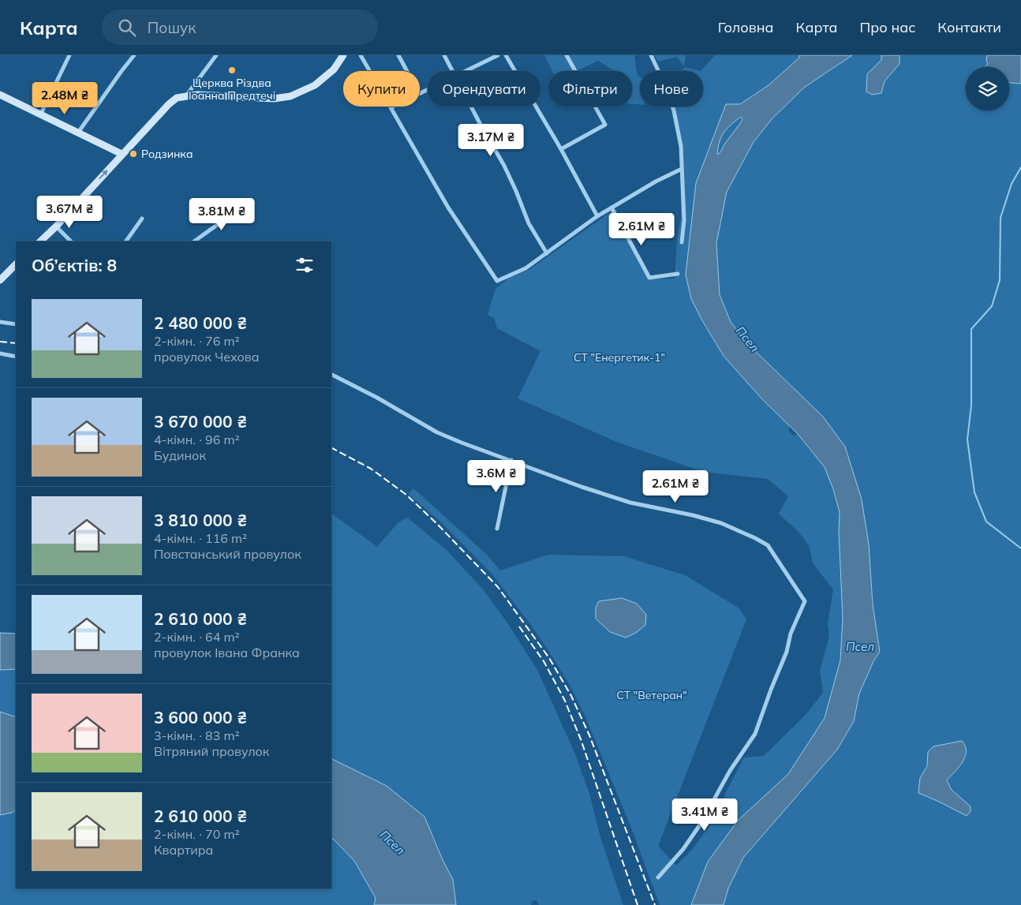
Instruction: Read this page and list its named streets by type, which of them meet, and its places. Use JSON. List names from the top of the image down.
{
  "water": ["Псел"],
  "parks": ["СТ \"Енергетик-1\"", "СТ \"Ветеран\""],
  "places": ["Церква Різдва Іоанна Предтечі", "Родзинка"],
  "page": {
    "header": "Карта",
    "search": "Пошук",
    "nav": [
      "Головна",
      "Карта",
      "Про нас",
      "Контакти"
    ],
    "chip": [
      "Купити",
      "Орендувати",
      "Фільтри",
      "Нове"
    ],
    "price": [
      "2.48M ₴",
      "3.17M ₴",
      "3.67M ₴",
      "3.81M ₴",
      "2.61M ₴",
      "3.6M ₴",
      "2.61M ₴",
      "3.41M ₴"
    ],
    "heading": "Об’єктів: 8",
    "list": [
      {
        "name": "2 480 000 ₴",
        "note": "2-кімн. · 76 m² · провулок Чехова"
      },
      {
        "name": "3 670 000 ₴",
        "note": "4-кімн. · 96 m² · Будинок"
      },
      {
        "name": "3 810 000 ₴",
        "note": "4-кімн. · 116 m² · Повстанський провулок"
      },
      {
        "name": "2 610 000 ₴",
        "note": "2-кімн. · 64 m² · провулок Івана Франка"
      },
      {
        "name": "3 600 000 ₴",
        "note": "3-кімн. · 83 m² · Вітряний провулок"
      },
      {
        "name": "2 610 000 ₴",
        "note": "2-кімн. · 70 m² · Квартира"
      }
    ]
  }
}
